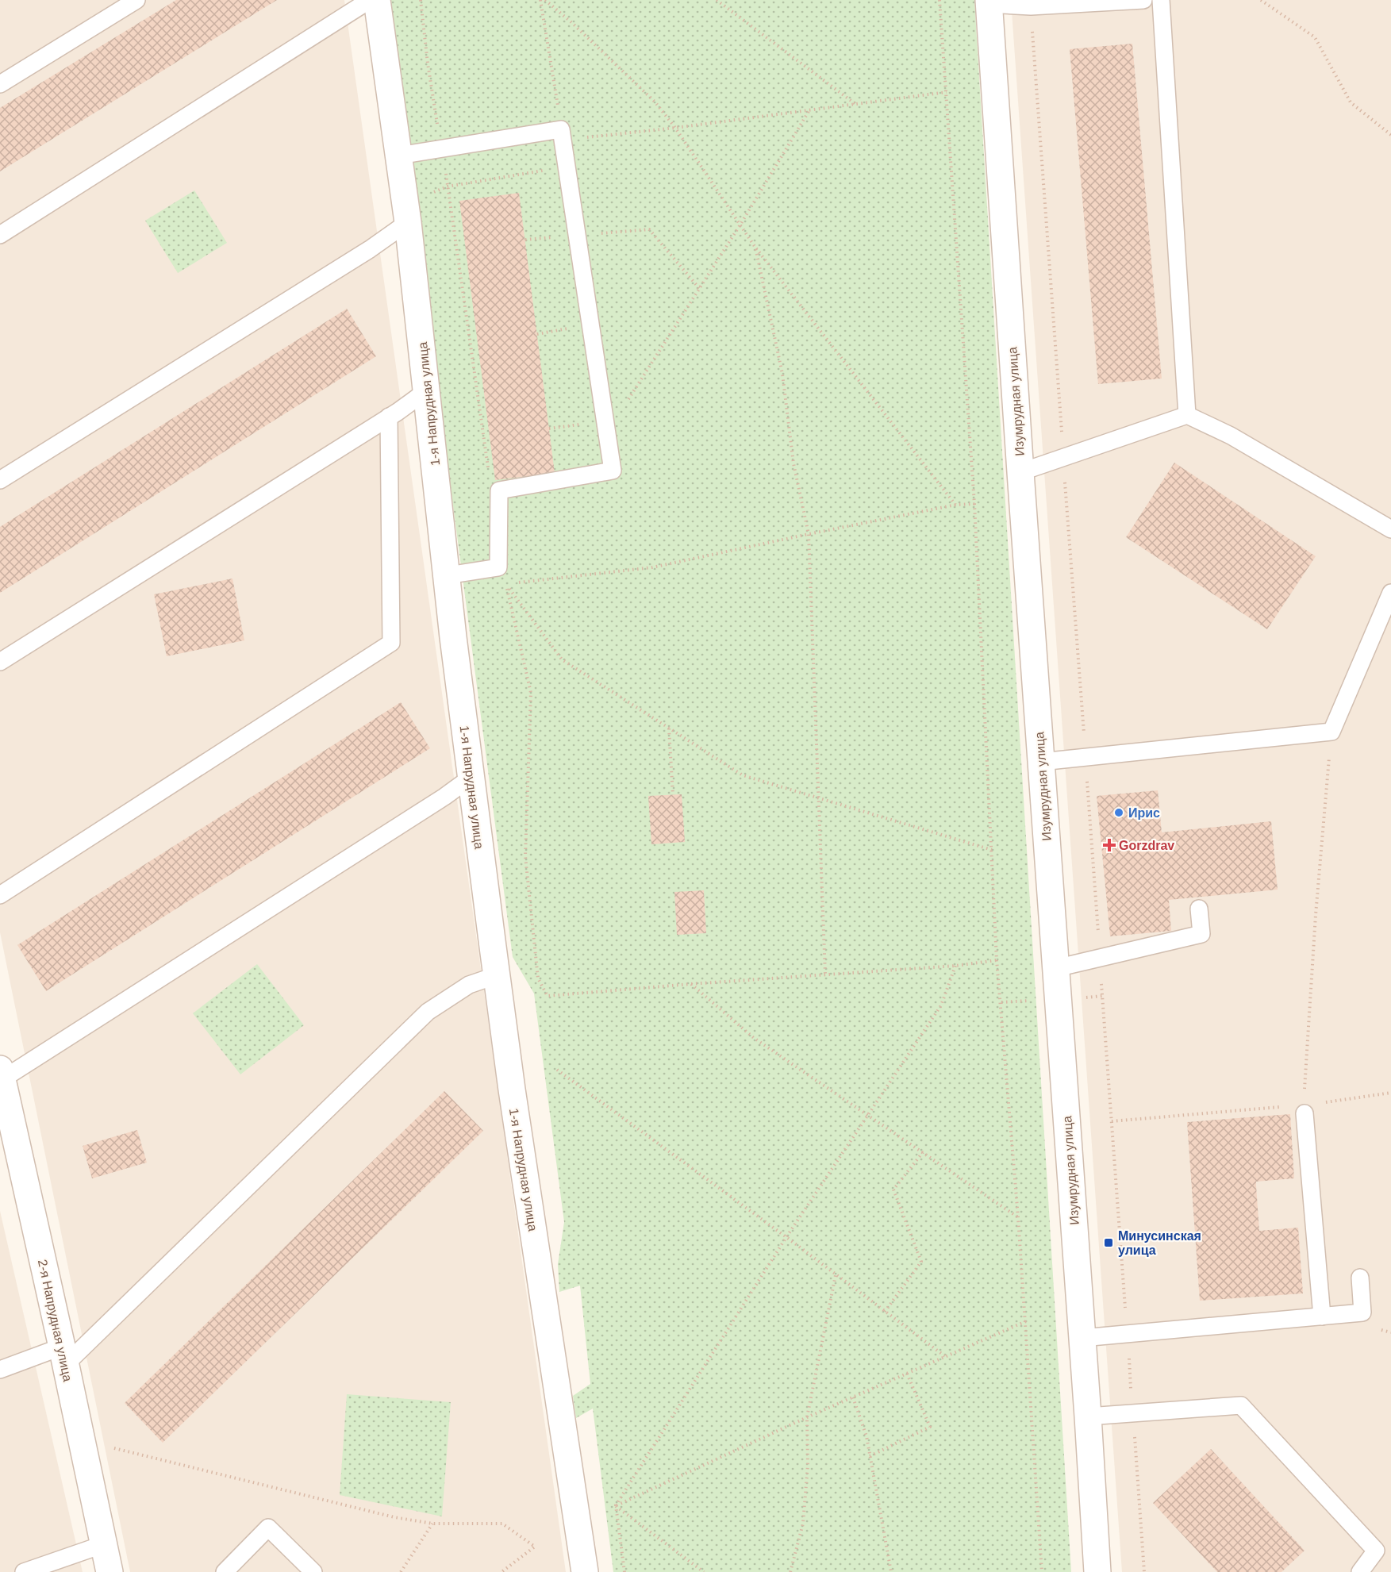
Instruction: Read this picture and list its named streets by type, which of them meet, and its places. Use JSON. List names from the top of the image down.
{
  "streets": {
    "street": ["Изумрудная улица", "1-я Напрудная улица", "2-я Напрудная улица"]
  },
  "places": {
    "other": ["Ирис"],
    "health": ["Gorzdrav"],
    "transit": ["Минусинская улица"]
  }
}
